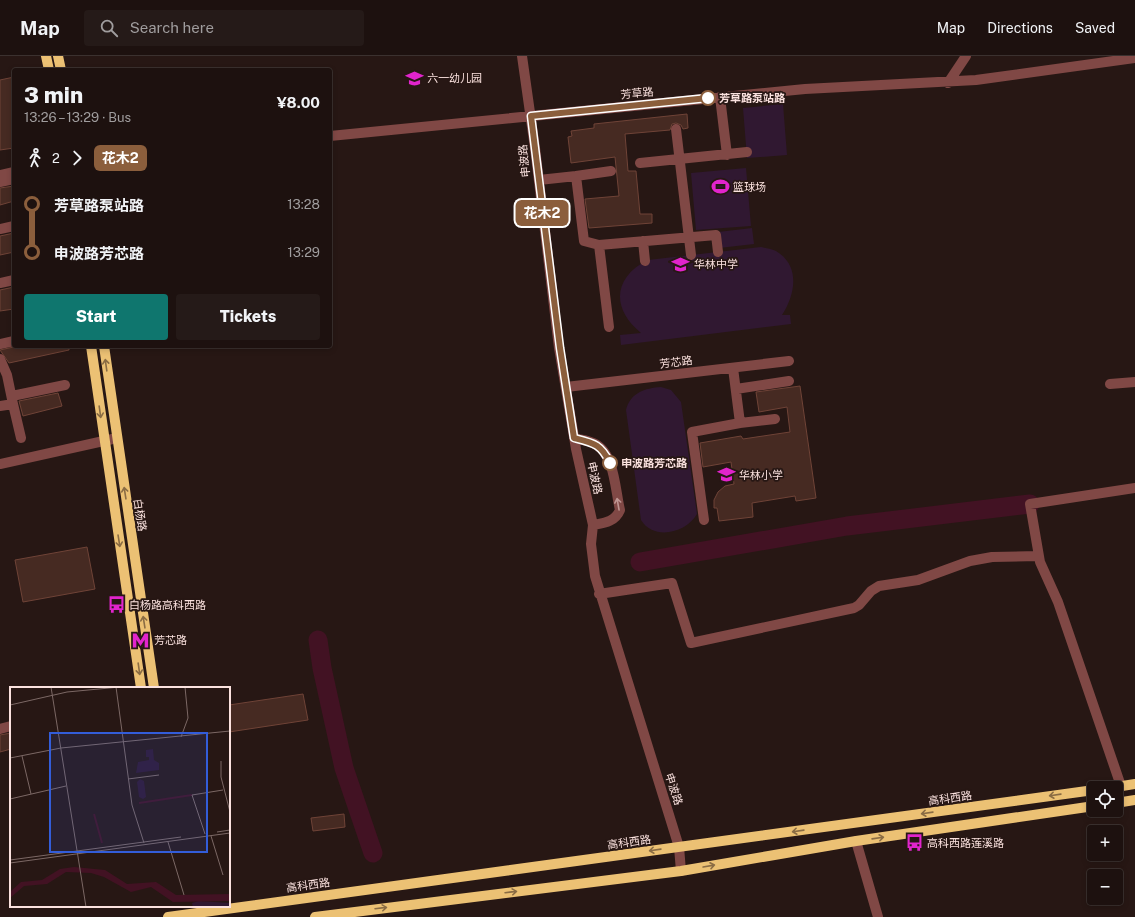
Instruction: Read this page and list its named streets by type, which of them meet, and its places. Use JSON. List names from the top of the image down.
{
  "streets": {
    "main road": ["白杨路", "高科西路"],
    "street": ["芳草路", "申波路", "芳芯路"]
  },
  "crossings": [
    ["芳草路", "申波路"],
    ["申波路", "芳芯路"],
    ["申波路", "高科西路"]
  ],
  "places": {
    "school or university": ["六一幼儿园", "华林中学", "华林小学"],
    "other": ["芳草路泵站路", "申波路芳芯路"],
    "sports": ["篮球场"],
    "bus stop": ["白杨路高科西路", "高科西路莲溪路"],
    "metro station": ["芳芯路"]
  },
  "lines": ["bus line 花木2"],
  "page": {
    "header": "Map",
    "search": "Search here",
    "nav": ["Map", "Directions", "Saved"],
    "on_map": "花木2",
    "heading": ["3 min", "13:26 – 13:29 · Bus", "¥8.00"],
    "legs": ["2", "花木2"],
    "list": [
      {
        "name": "芳草路泵站路",
        "value": "13:28"
      },
      {
        "name": "申波路芳芯路",
        "value": "13:29"
      }
    ],
    "buttons": ["Start", "Tickets"],
    "map_buttons": ["+", "−"]
  }
}
